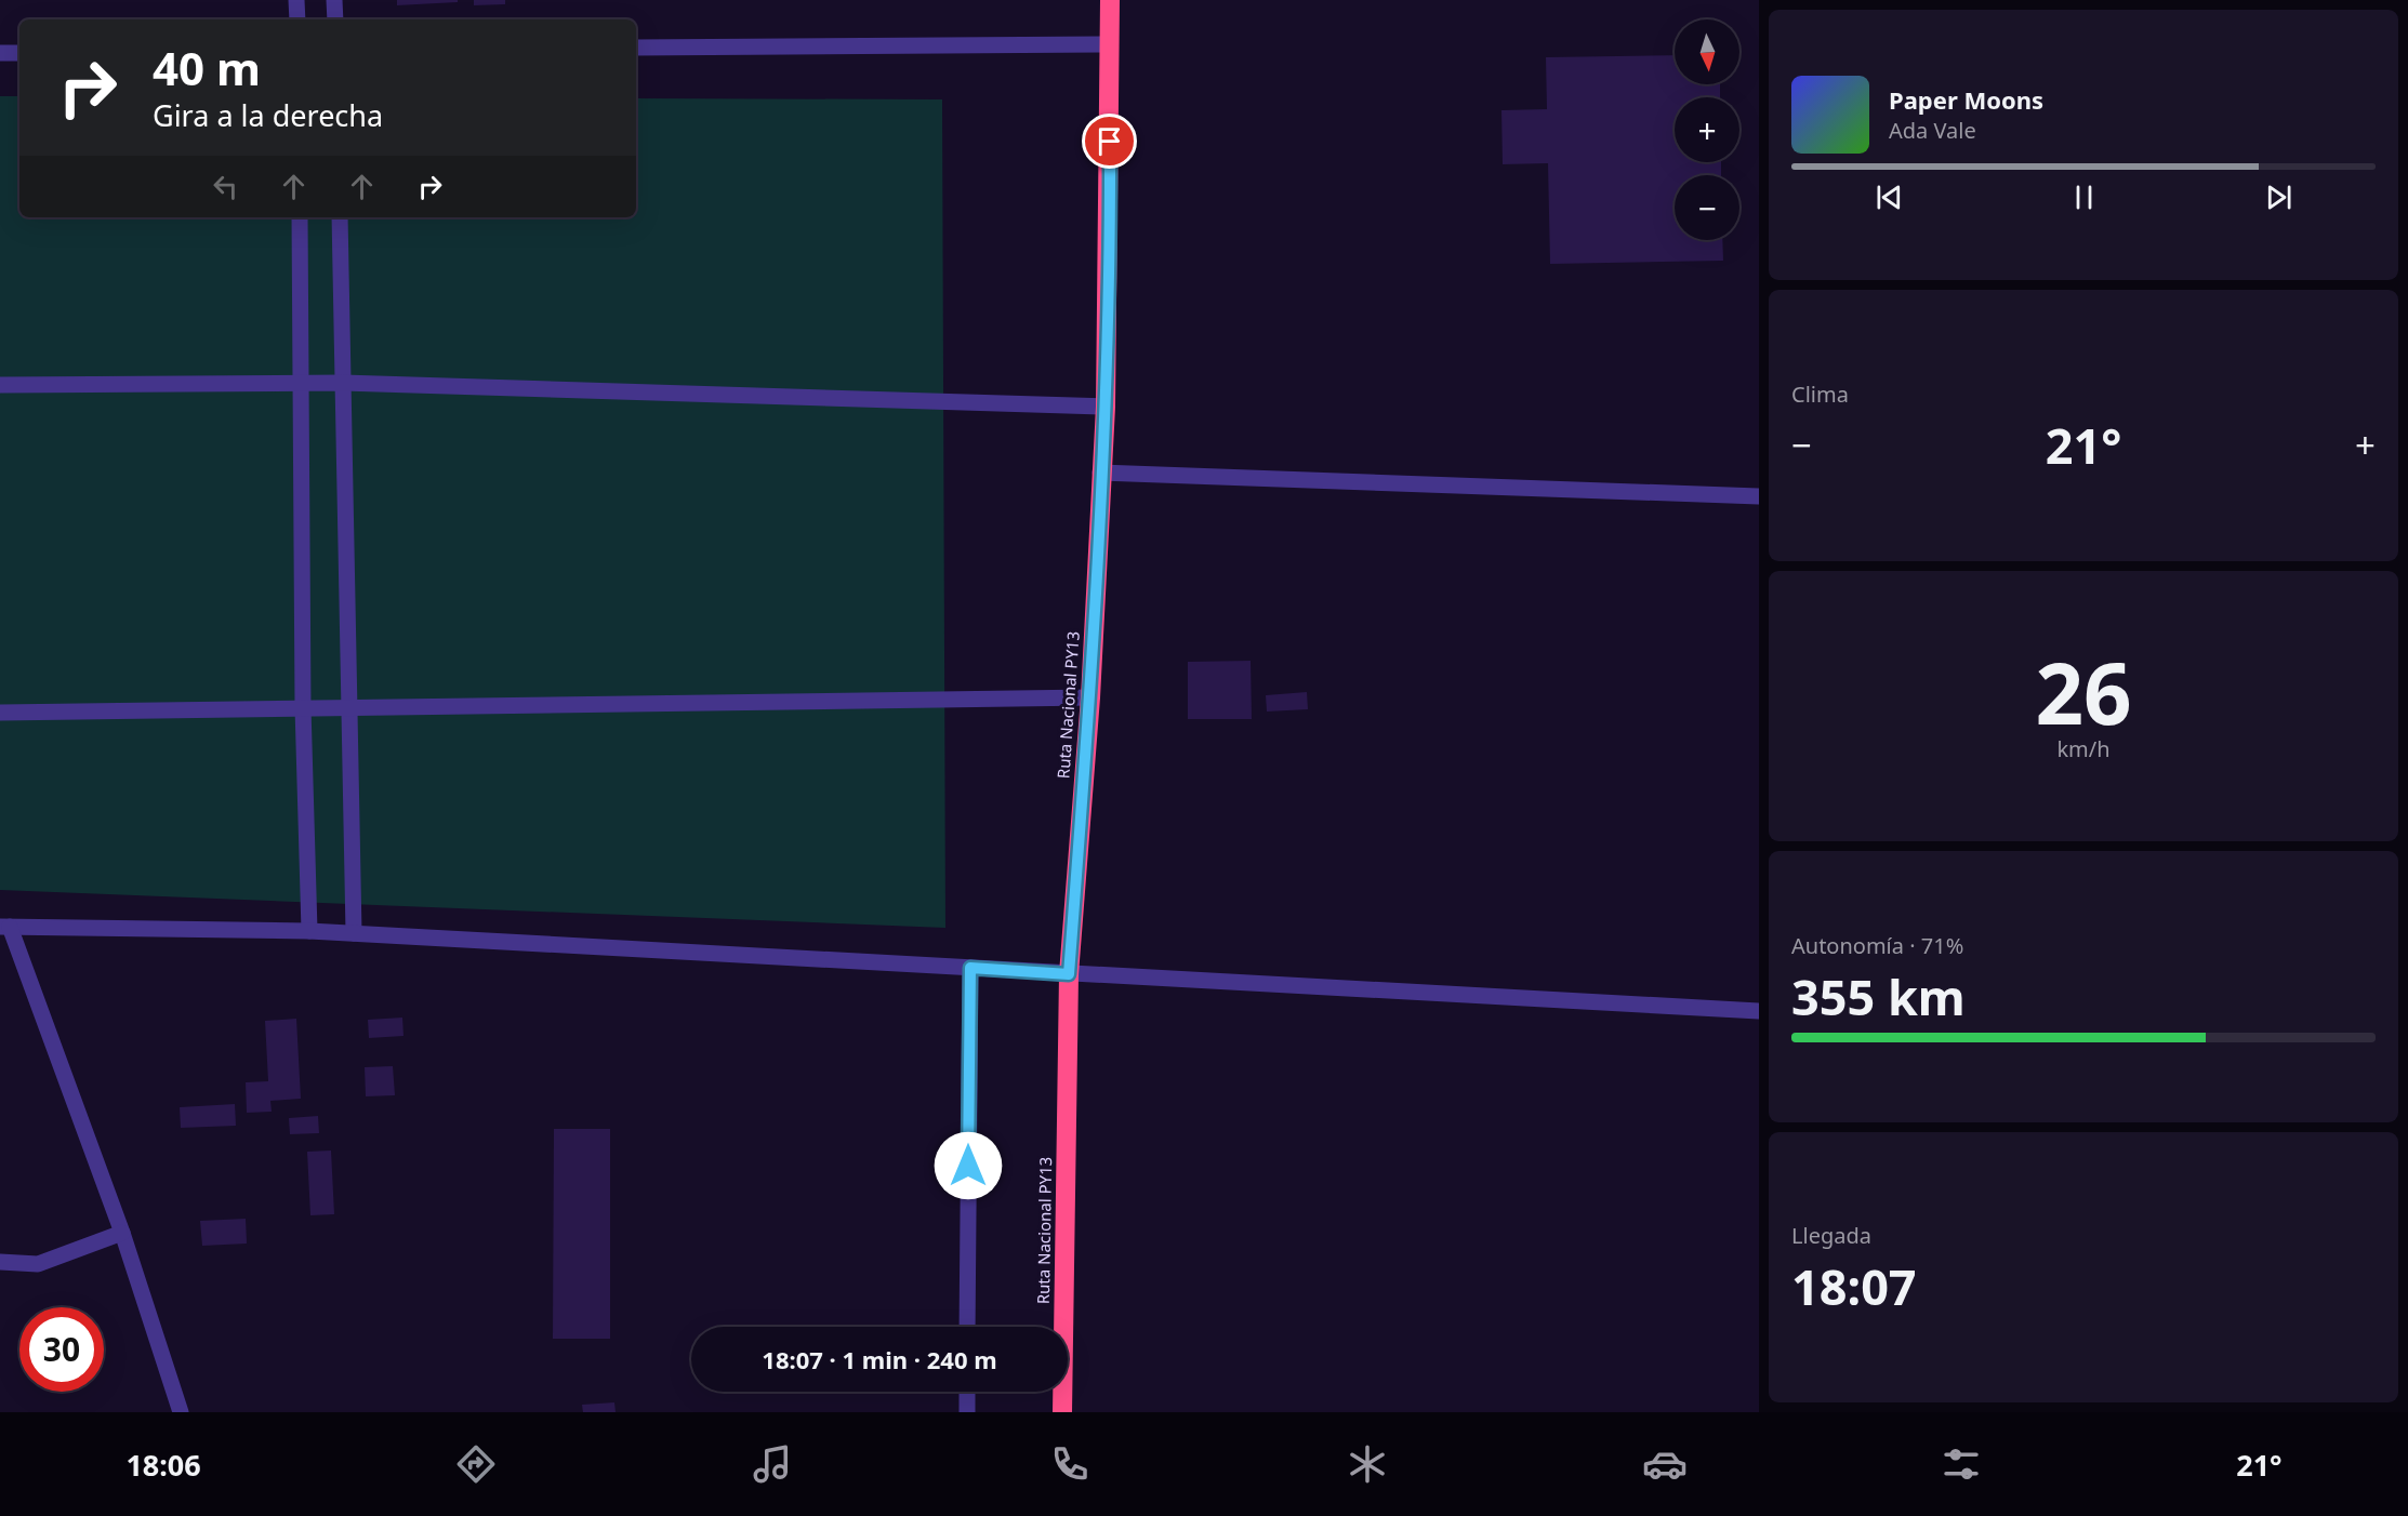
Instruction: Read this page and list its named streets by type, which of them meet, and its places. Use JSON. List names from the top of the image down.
{
  "streets": {
    "highway": ["Ruta Nacional PY13"]
  },
  "north": "bottom",
  "page": {
    "map_buttons": ["+", "−"],
    "turn": ["40 m", "Gira a la derecha"],
    "song": ["Paper Moons", "Ada Vale"],
    "tile": [
      "Clima",
      ["26", "km/h"],
      ["Autonomía · 71%", "355 km"],
      ["Llegada", "18:07"]
    ],
    "heat": ["−", "21°", "+"],
    "limit": "30",
    "trip": "18:07 · 1 min · 240 m",
    "tabs": ["18:06", "21°"]
  }
}
